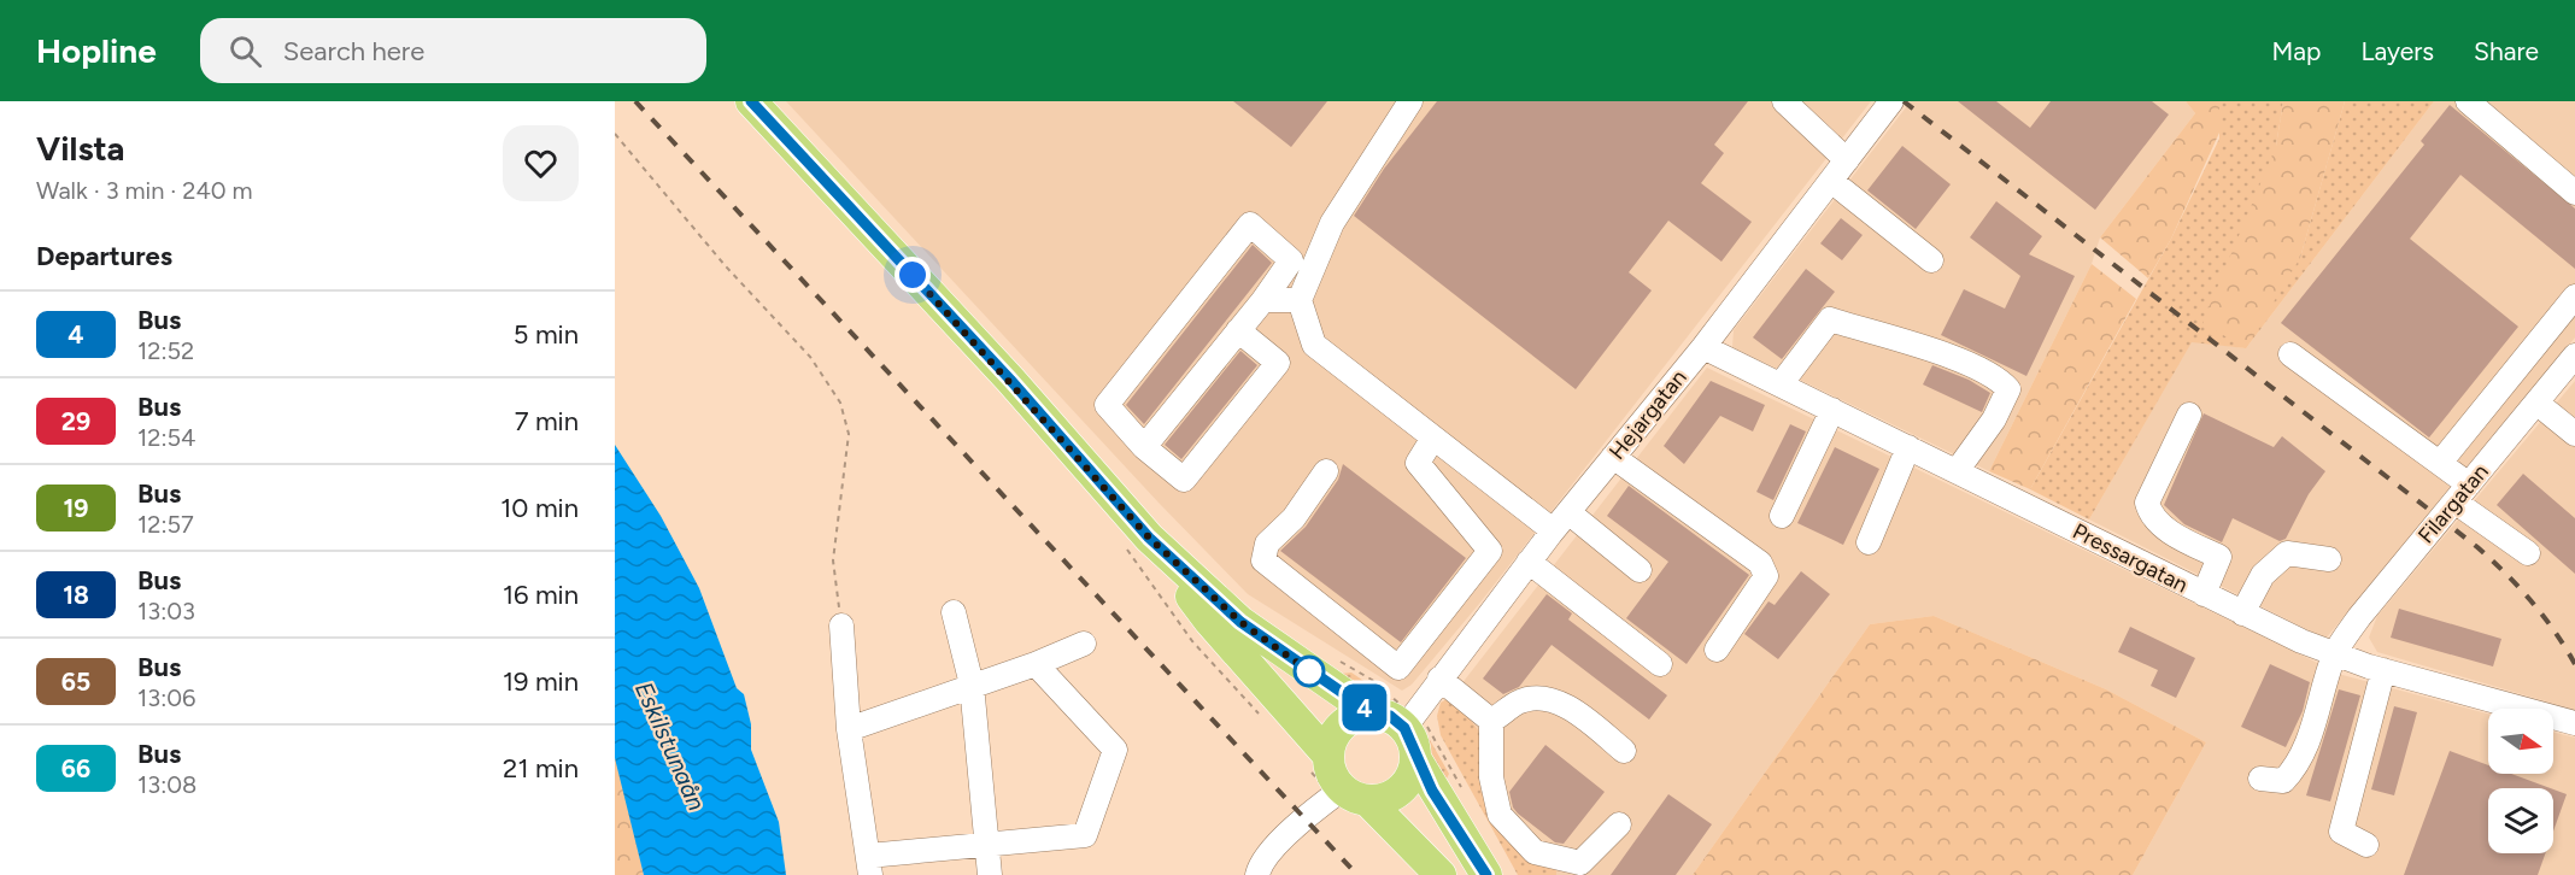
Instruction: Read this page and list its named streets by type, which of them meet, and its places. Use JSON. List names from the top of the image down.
{
  "streets": {
    "street": ["Hejargatan", "Filargatan", "Pressargatan"]
  },
  "crossings": [
    ["Hejargatan", "Pressargatan"],
    ["Filargatan", "Pressargatan"]
  ],
  "water": ["Eskilstunaån"],
  "lines": ["bus line 4"],
  "north": "right",
  "page": {
    "header": "Hopline",
    "search": "Search here",
    "nav": ["Map", "Layers", "Share"],
    "heading": [
      ["Vilsta", "Walk · 3 min · 240 m"],
      "Departures"
    ],
    "on_map": "4",
    "list": [
      {
        "mark": "4",
        "name": "Bus",
        "note": "12:52",
        "value": "5 min"
      },
      {
        "mark": "29",
        "name": "Bus",
        "note": "12:54",
        "value": "7 min"
      },
      {
        "mark": "19",
        "name": "Bus",
        "note": "12:57",
        "value": "10 min"
      },
      {
        "mark": "18",
        "name": "Bus",
        "note": "13:03",
        "value": "16 min"
      },
      {
        "mark": "65",
        "name": "Bus",
        "note": "13:06",
        "value": "19 min"
      },
      {
        "mark": "66",
        "name": "Bus",
        "note": "13:08",
        "value": "21 min"
      }
    ]
  }
}
